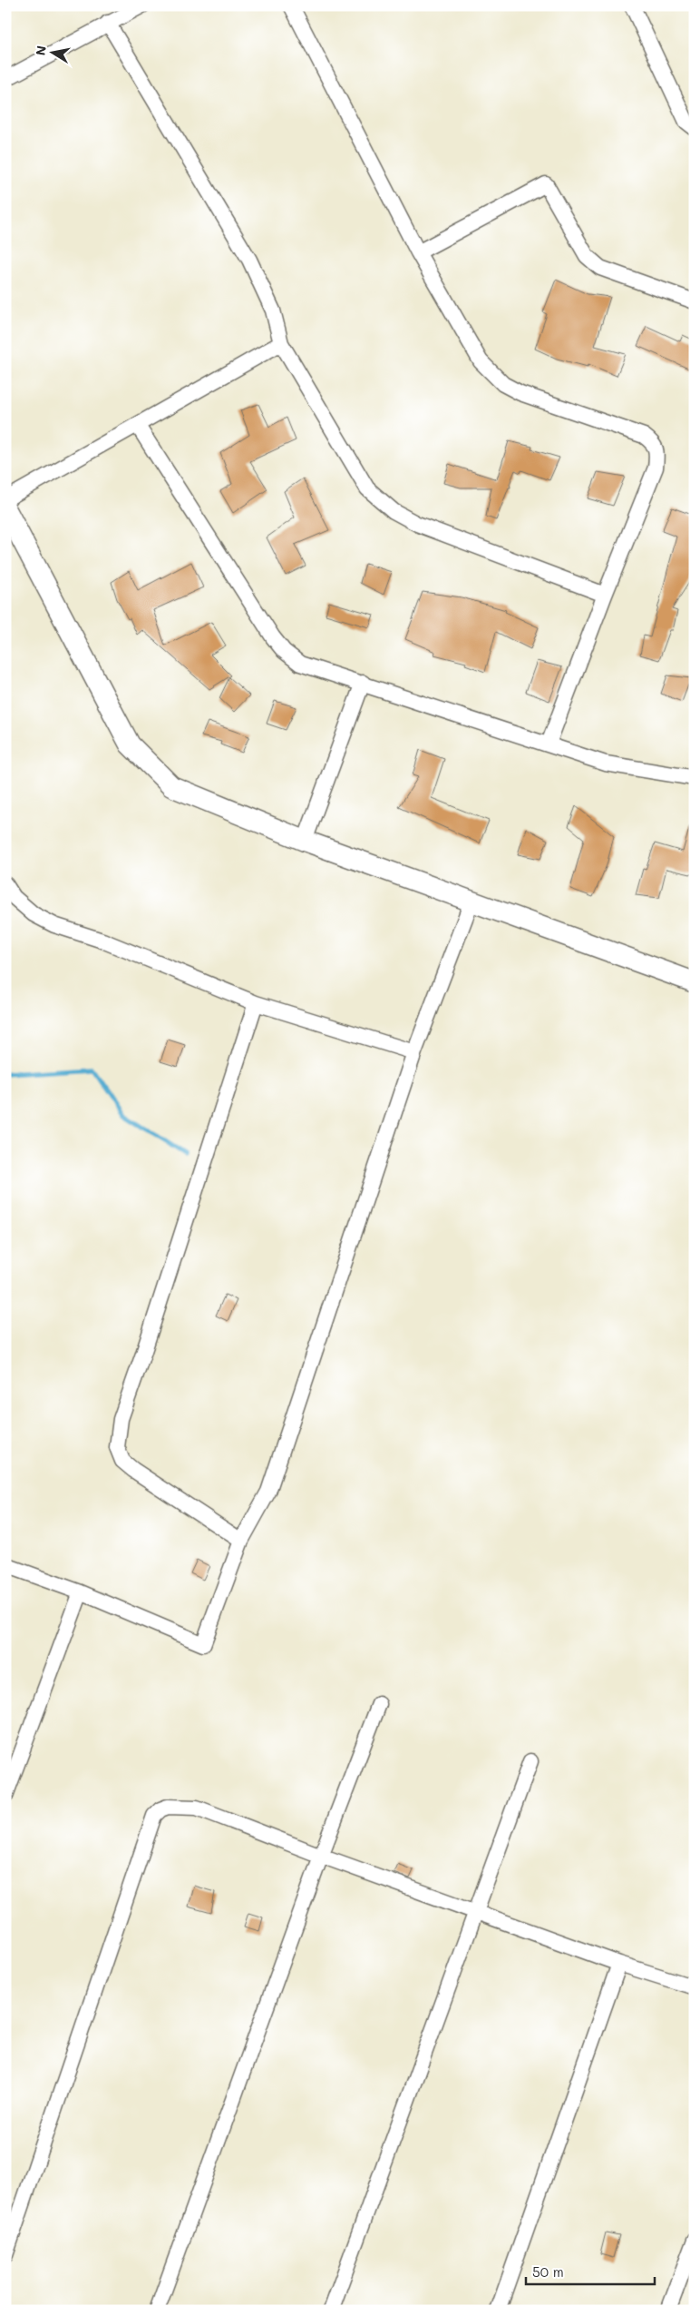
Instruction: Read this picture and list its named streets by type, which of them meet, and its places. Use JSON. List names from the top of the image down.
{
  "scale_bar": "50 m",
  "north": "left"
}
